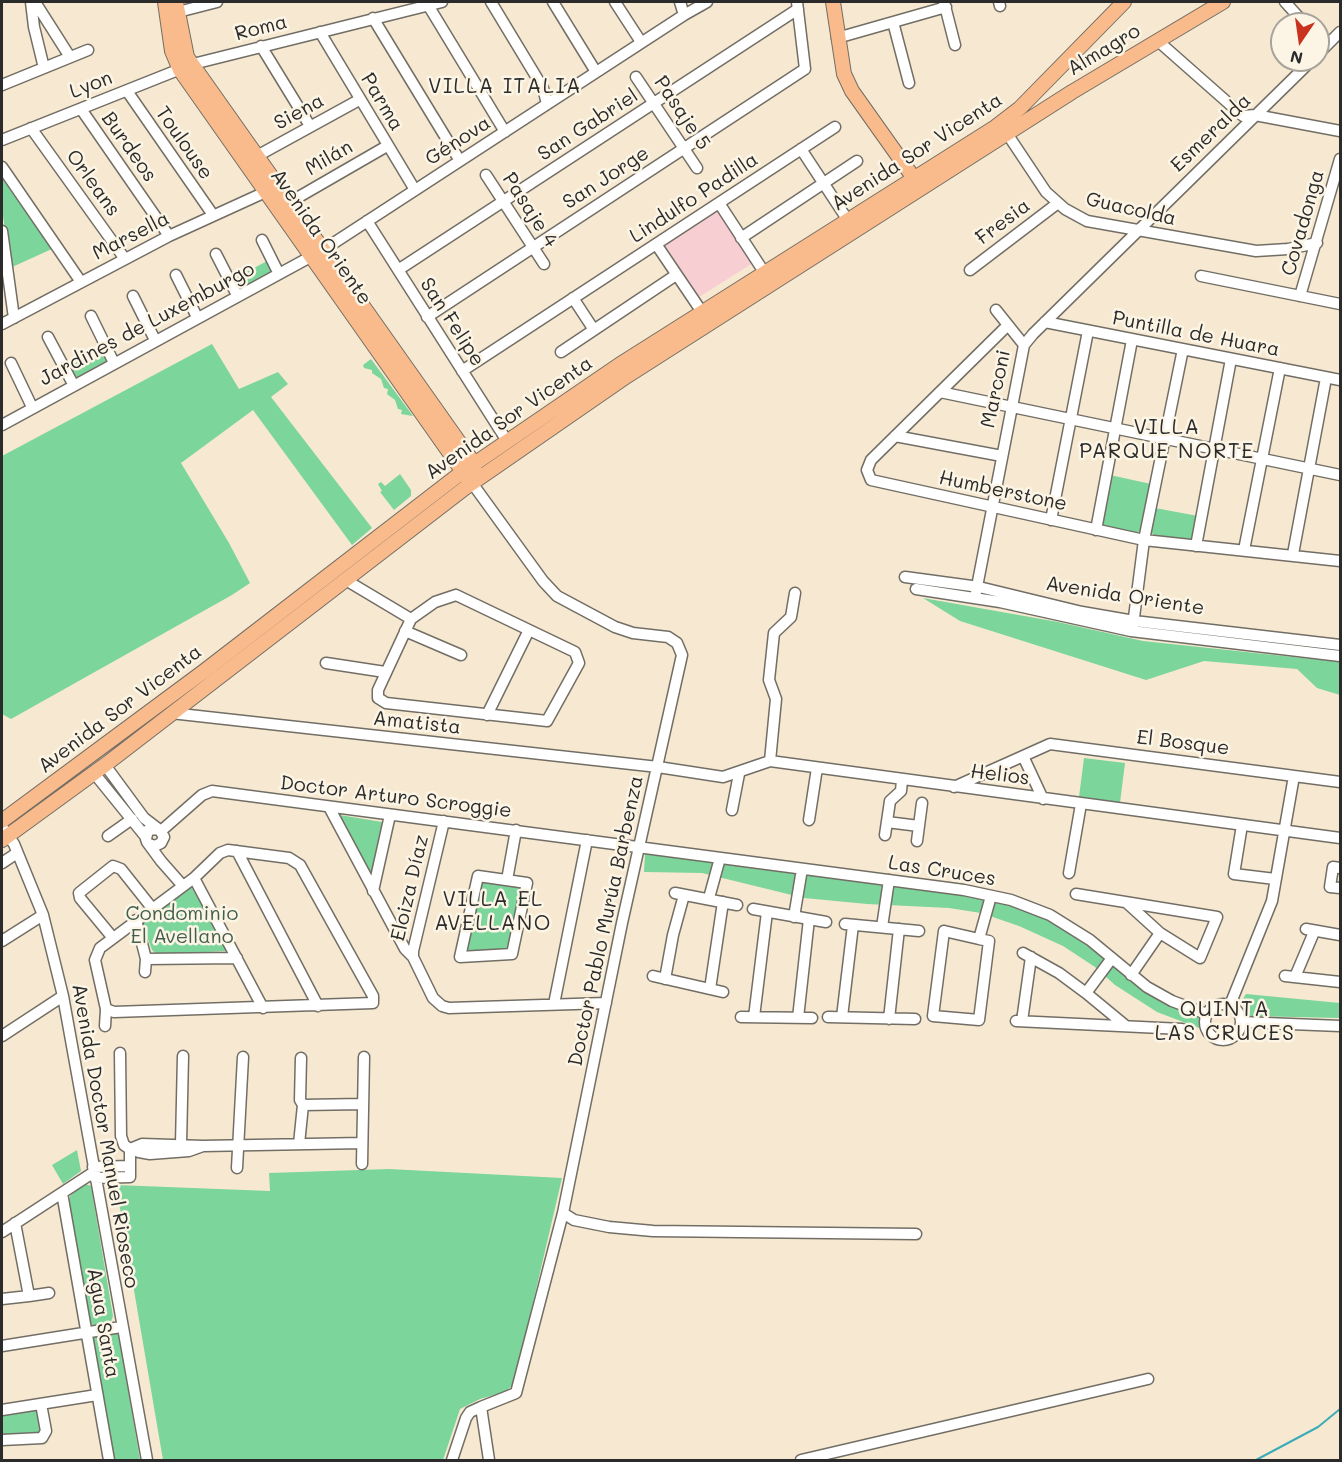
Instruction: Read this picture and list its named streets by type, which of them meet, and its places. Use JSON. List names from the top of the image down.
{
  "streets": {
    "main road": ["Almagro", "Avenida Sor Vicenta", "Avenida Oriente"],
    "street": [
      "Roma",
      "Lyon",
      "Parma",
      "Siena",
      "Pasaje 5",
      "San Gabriel",
      "Esmeralda",
      "Génova",
      "Toulouse",
      "Burdeos",
      "Milán",
      "San Jorge",
      "Orleans",
      "Lindulfo Padilla",
      "Guacolda",
      "Pasaje 4",
      "Fresia",
      "Covadonga",
      "Marsella",
      "San Felipe",
      "Jardines de Luxemburgo",
      "Puntilla de Huara",
      "Marconi",
      "Humberstone",
      "Amatista",
      "El Bosque",
      "Helios",
      "Doctor Arturo Scroggie",
      "Las Cruces",
      "Eloiza Díaz",
      "Doctor Pablo Murúa Barbenza",
      "Avenida Doctor Manuel Rioseco",
      "Agua Santa"
    ]
  },
  "crossings": [
    ["Roma", "Lyon"],
    ["Roma", "Parma"],
    ["Roma", "Avenida Oriente"],
    ["Almagro", "Avenida Sor Vicenta"],
    ["Almagro", "Guacolda"],
    ["Lyon", "Toulouse"],
    ["Lyon", "Burdeos"],
    ["Lyon", "Orleans"],
    ["Lyon", "Avenida Oriente"],
    ["Parma", "Siena"],
    ["Parma", "Génova"],
    ["Parma", "Milán"],
    ["Siena", "Avenida Oriente"],
    ["Pasaje 5", "San Gabriel"],
    ["Pasaje 5", "San Jorge"],
    ["San Gabriel", "San Jorge"],
    ["San Gabriel", "Pasaje 4"],
    ["San Gabriel", "San Felipe"],
    ["Esmeralda", "Guacolda"],
    ["Esmeralda", "Marconi"],
    ["Génova", "Avenida Oriente"],
    ["Génova", "San Felipe"],
    ["Génova", "Jardines de Luxemburgo"],
    ["Toulouse", "Marsella"],
    ["Burdeos", "Marsella"],
    ["Avenida Sor Vicenta", "Guacolda"],
    ["Avenida Sor Vicenta", "Avenida Oriente"],
    ["Avenida Sor Vicenta", "San Felipe"],
    ["Avenida Sor Vicenta", "Amatista"],
    ["Avenida Sor Vicenta", "Avenida Doctor Manuel Rioseco"],
    ["Milán", "Avenida Oriente"],
    ["San Jorge", "Pasaje 4"],
    ["San Jorge", "San Felipe"],
    ["Orleans", "Marsella"],
    ["Lindulfo Padilla", "San Felipe"],
    ["Guacolda", "Fresia"],
    ["Guacolda", "Covadonga"],
    ["Guacolda", "Marconi"],
    ["Marsella", "Avenida Oriente"],
    ["Avenida Oriente", "Jardines de Luxemburgo"],
    ["Avenida Oriente", "Marconi"],
    ["Avenida Oriente", "Doctor Pablo Murúa Barbenza"],
    ["Puntilla de Huara", "Marconi"],
    ["Marconi", "Humberstone"],
    ["Amatista", "Doctor Pablo Murúa Barbenza"],
    ["El Bosque", "Helios"],
    ["Doctor Arturo Scroggie", "Las Cruces"],
    ["Doctor Arturo Scroggie", "Eloiza Díaz"],
    ["Doctor Arturo Scroggie", "Doctor Pablo Murúa Barbenza"],
    ["Las Cruces", "Doctor Pablo Murúa Barbenza"],
    ["Eloiza Díaz", "Doctor Pablo Murúa Barbenza"]
  ],
  "districts": [
    "VILLA ITALIA",
    "VILLA PARQUE NORTE",
    "VILLA EL AVELLANO",
    "QUINTA LAS CRUCES"
  ],
  "parks": ["Condominio El Avellano"],
  "north": "bottom"
}
